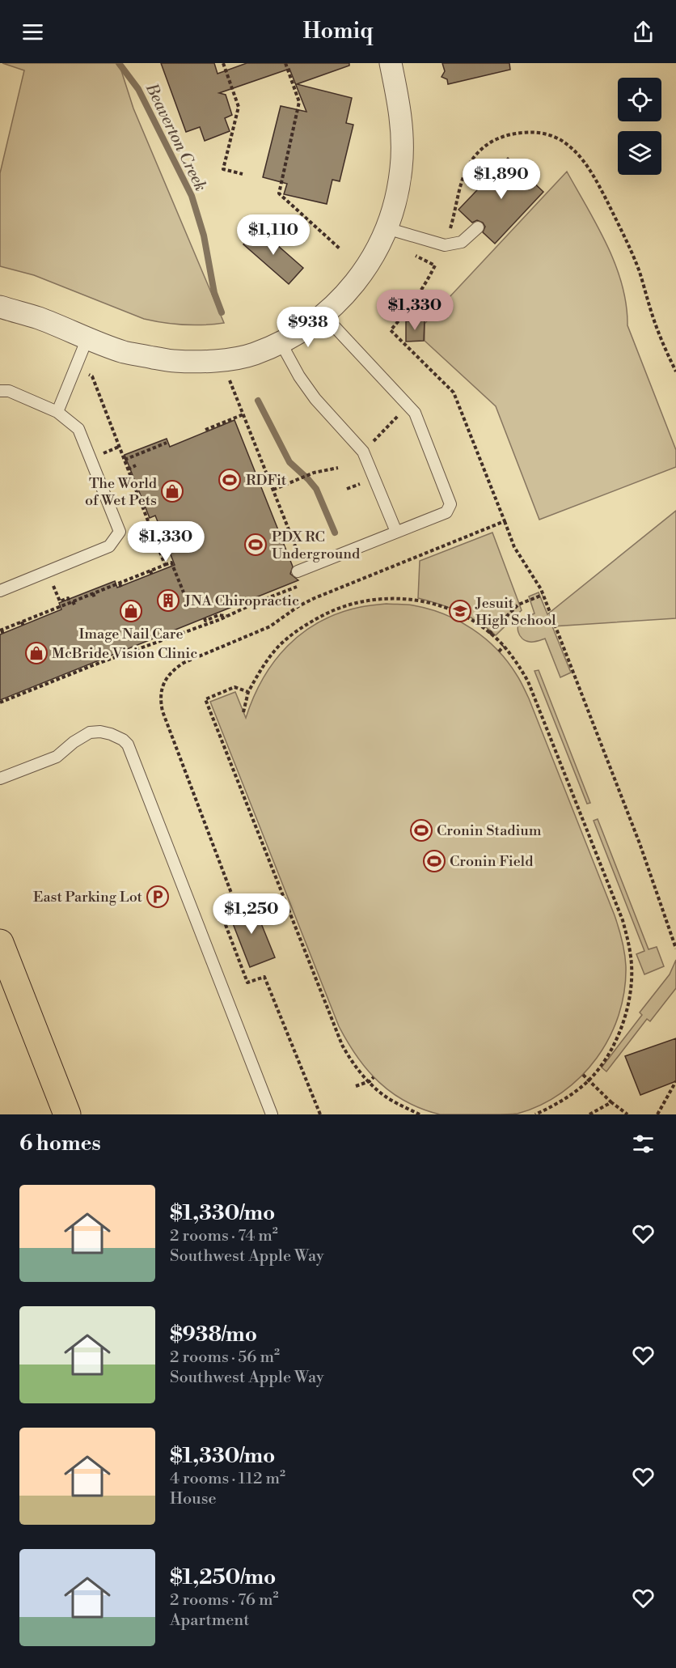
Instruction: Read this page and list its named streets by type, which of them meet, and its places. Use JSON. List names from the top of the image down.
{
  "water": ["Beaverton Creek"],
  "places": {
    "sports": [
      "RDFit",
      "PDX RC Underground",
      "Cronin Stadium",
      "Cronin Field"
    ],
    "shop": ["The World of Wet Pets", "Image Nail Care", "McBride Vision Clinic"],
    "building": ["JNA Chiropractic"],
    "school or university": ["Jesuit High School"],
    "parking": ["East Parking Lot"]
  },
  "page": {
    "header": "Homiq",
    "price": [
      "$1,890",
      "$1,110",
      "$1,330",
      "$938",
      "$1,330",
      "$1,250"
    ],
    "heading": "6 homes",
    "list": [
      {
        "name": "$1,330/mo",
        "note": "2 rooms · 74 m² · Southwest Apple Way"
      },
      {
        "name": "$938/mo",
        "note": "2 rooms · 56 m² · Southwest Apple Way"
      },
      {
        "name": "$1,330/mo",
        "note": "4 rooms · 112 m² · House"
      },
      {
        "name": "$1,250/mo",
        "note": "2 rooms · 76 m² · Apartment"
      }
    ]
  }
}
